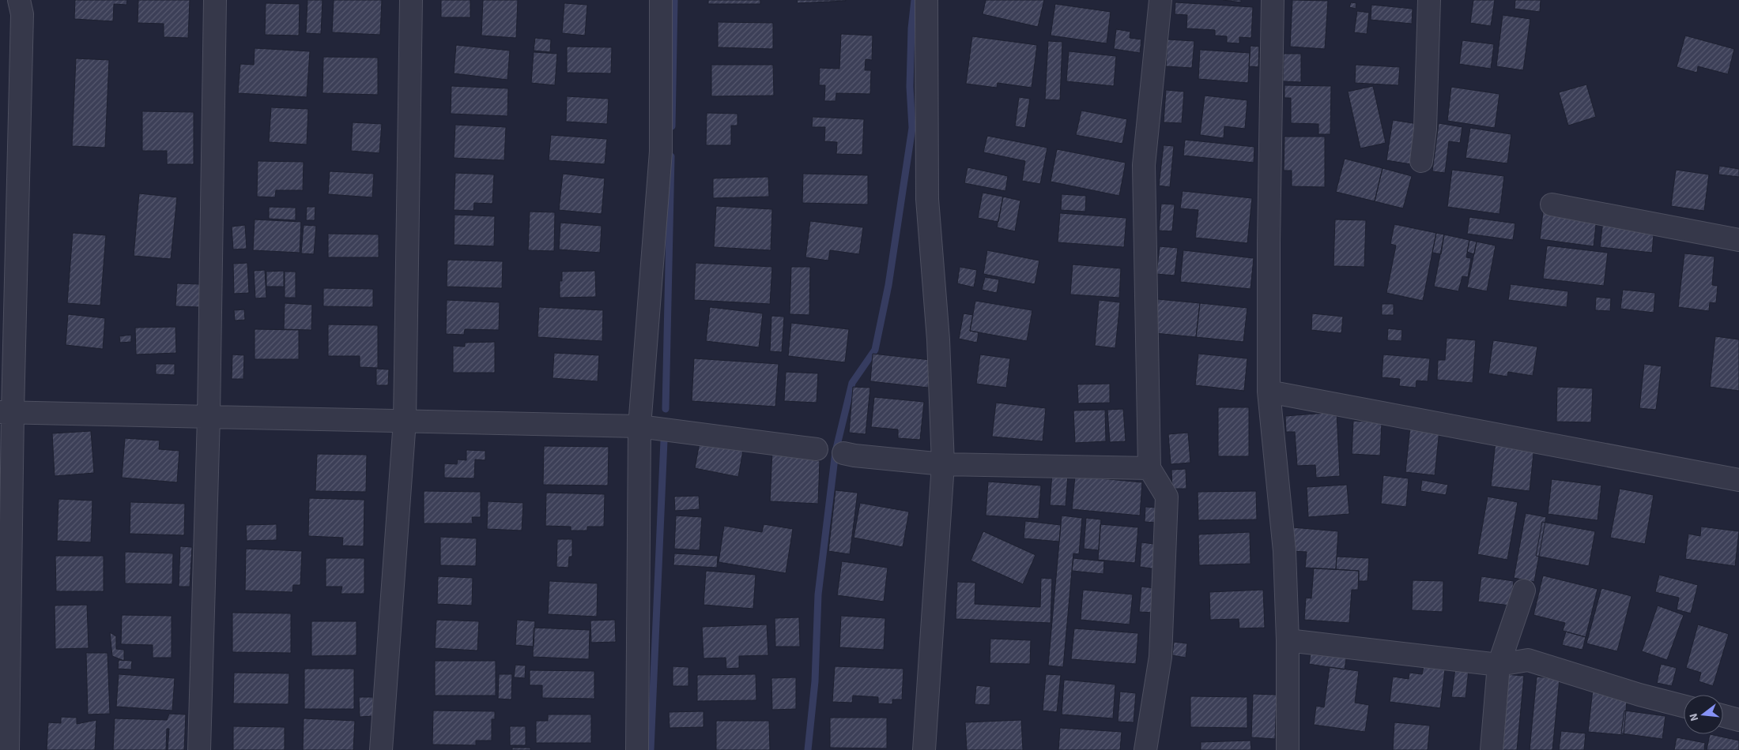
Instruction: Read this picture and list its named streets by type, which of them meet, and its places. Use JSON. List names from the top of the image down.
{
  "north": "left"
}
